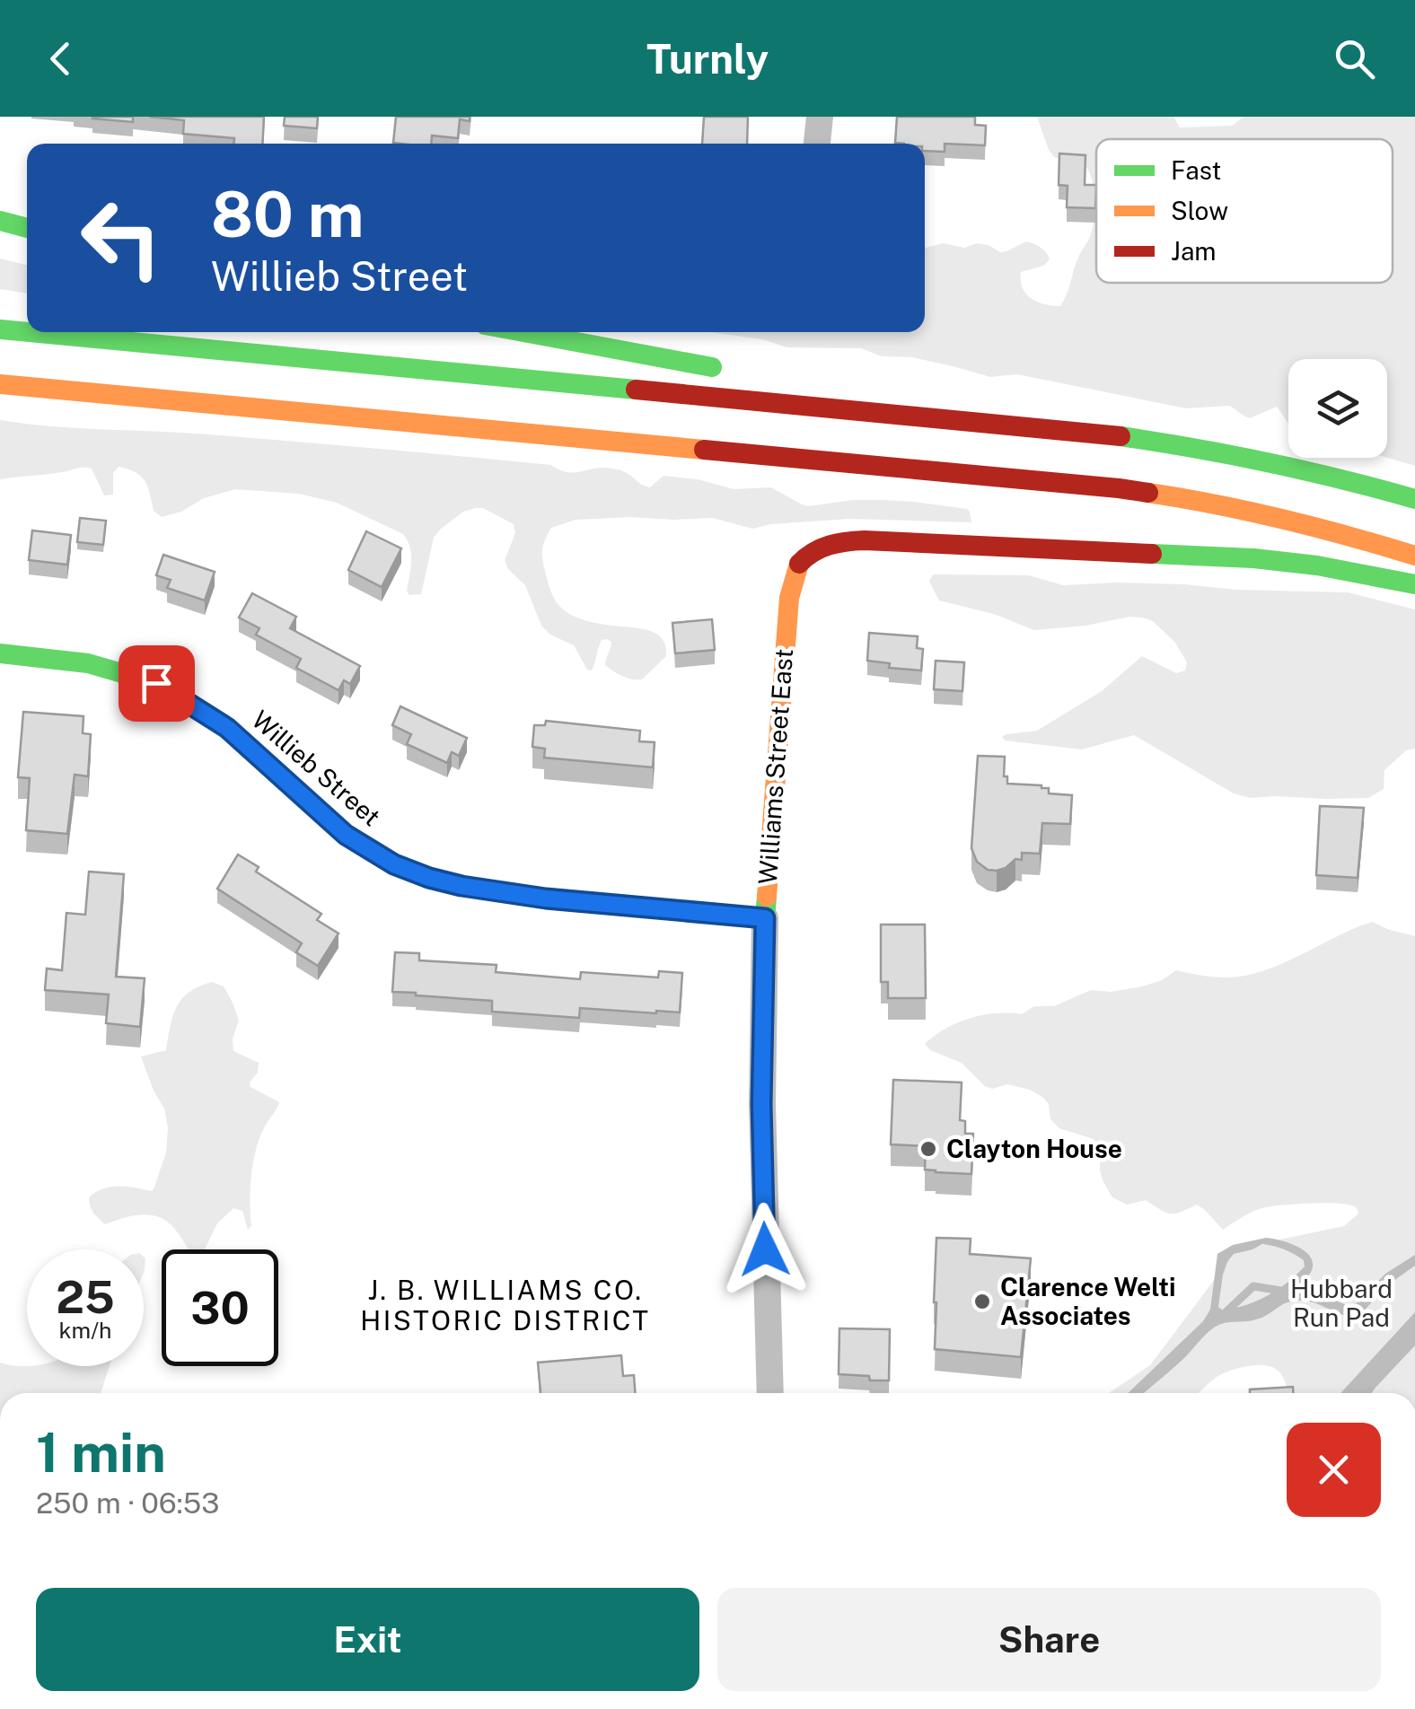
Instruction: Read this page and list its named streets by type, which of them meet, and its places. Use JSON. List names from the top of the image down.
{
  "streets": {
    "main road": ["Williams Street East", "Willieb Street"]
  },
  "crossings": [
    ["Williams Street East", "Willieb Street"]
  ],
  "districts": ["J. B. WILLIAMS CO. HISTORIC DISTRICT"],
  "parks": ["Hubbard Run Pad"],
  "places": ["Clayton House", "Clarence Welti Associates"],
  "legend": ["Fast", "Slow", "Jam"],
  "page": {
    "header": "Turnly",
    "turn": ["80 m", "Willieb Street"],
    "speed": "25 km/h",
    "limit": "30",
    "heading": ["1 min", "250 m · 06:53"],
    "buttons": ["Exit", "Share"]
  }
}
